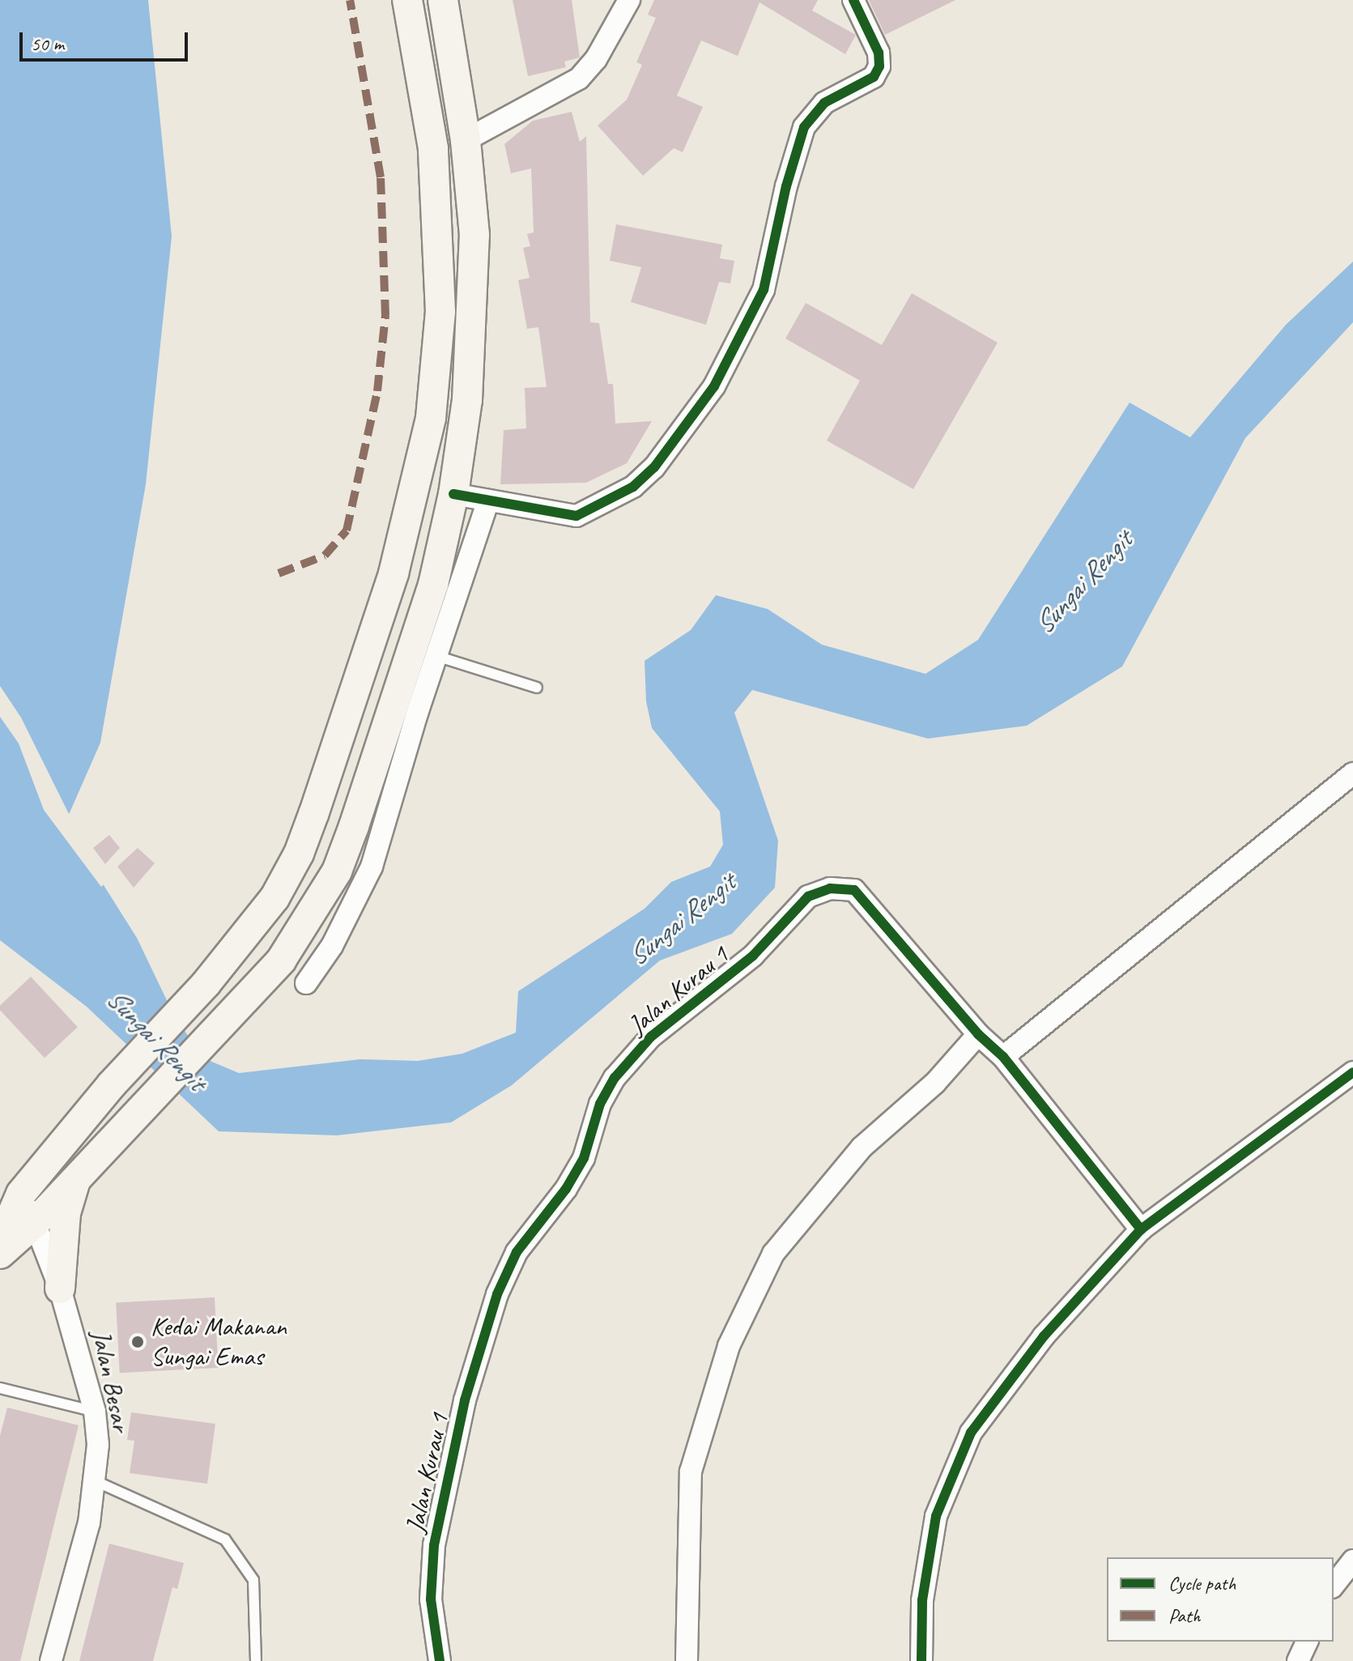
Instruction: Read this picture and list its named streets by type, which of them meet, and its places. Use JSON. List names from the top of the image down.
{
  "streets": {
    "street": ["Jalan Kurau 1", "Jalan Besar"]
  },
  "water": ["Sungai Rengit"],
  "places": ["Kedai Makanan Sungai Emas"],
  "legend": ["Cycle path", "Path"],
  "scale_bar": "50 m"
}
